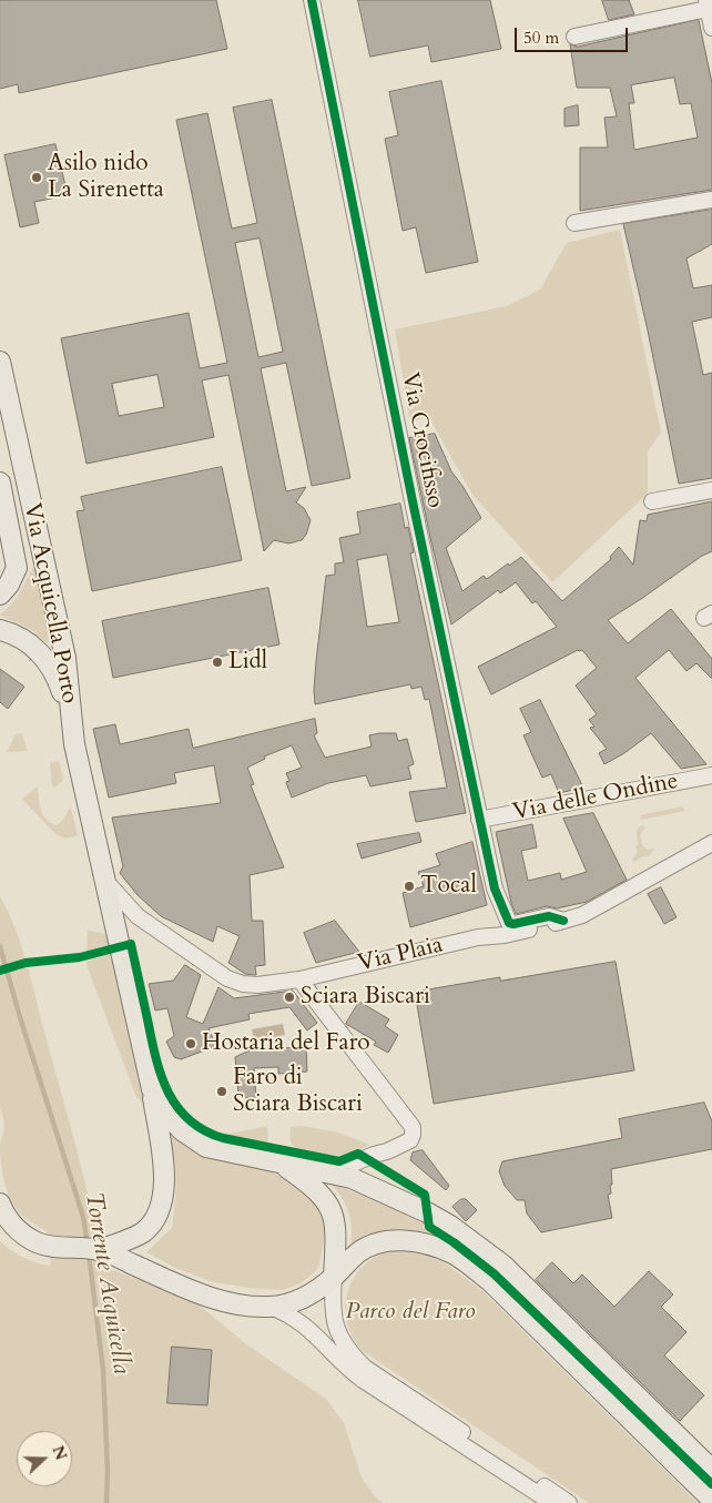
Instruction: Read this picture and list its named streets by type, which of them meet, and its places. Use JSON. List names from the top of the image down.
{
  "streets": {
    "main road": ["Via Acquicella Porto"],
    "street": ["Via Crocifisso", "Via delle Ondine", "Via Plaia"]
  },
  "crossings": [
    ["Via Crocifisso", "Via delle Ondine"],
    ["Via Acquicella Porto", "Via Plaia"]
  ],
  "water": ["Torrente Acquicella"],
  "parks": ["Parco del Faro"],
  "places": [
    "Asilo nido La Sirenetta",
    "Lidl",
    "Tocal",
    "Sciara Biscari",
    "Hostaria del Faro",
    "Faro di Sciara Biscari"
  ],
  "scale_bar": "50 m",
  "north": "right"
}
